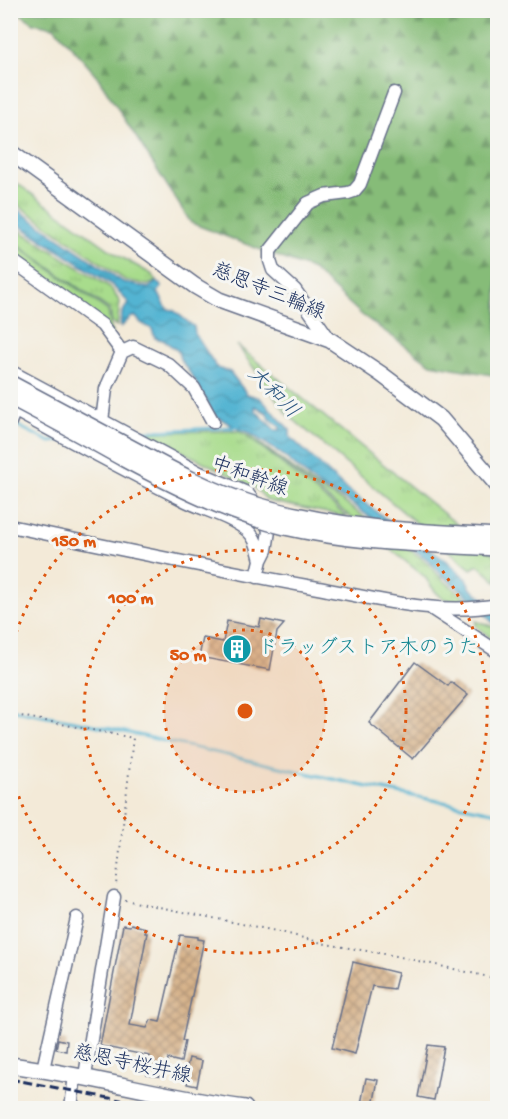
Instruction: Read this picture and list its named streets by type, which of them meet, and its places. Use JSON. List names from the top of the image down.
{
  "streets": {
    "main road": ["慈恩寺三輪線", "中和幹線", "慈恩寺桜井線"]
  },
  "water": ["大和川"],
  "places": {
    "building": ["ドラッグストア木のうた"]
  },
  "rings": ["150 m", "100 m", "50 m"]
}
